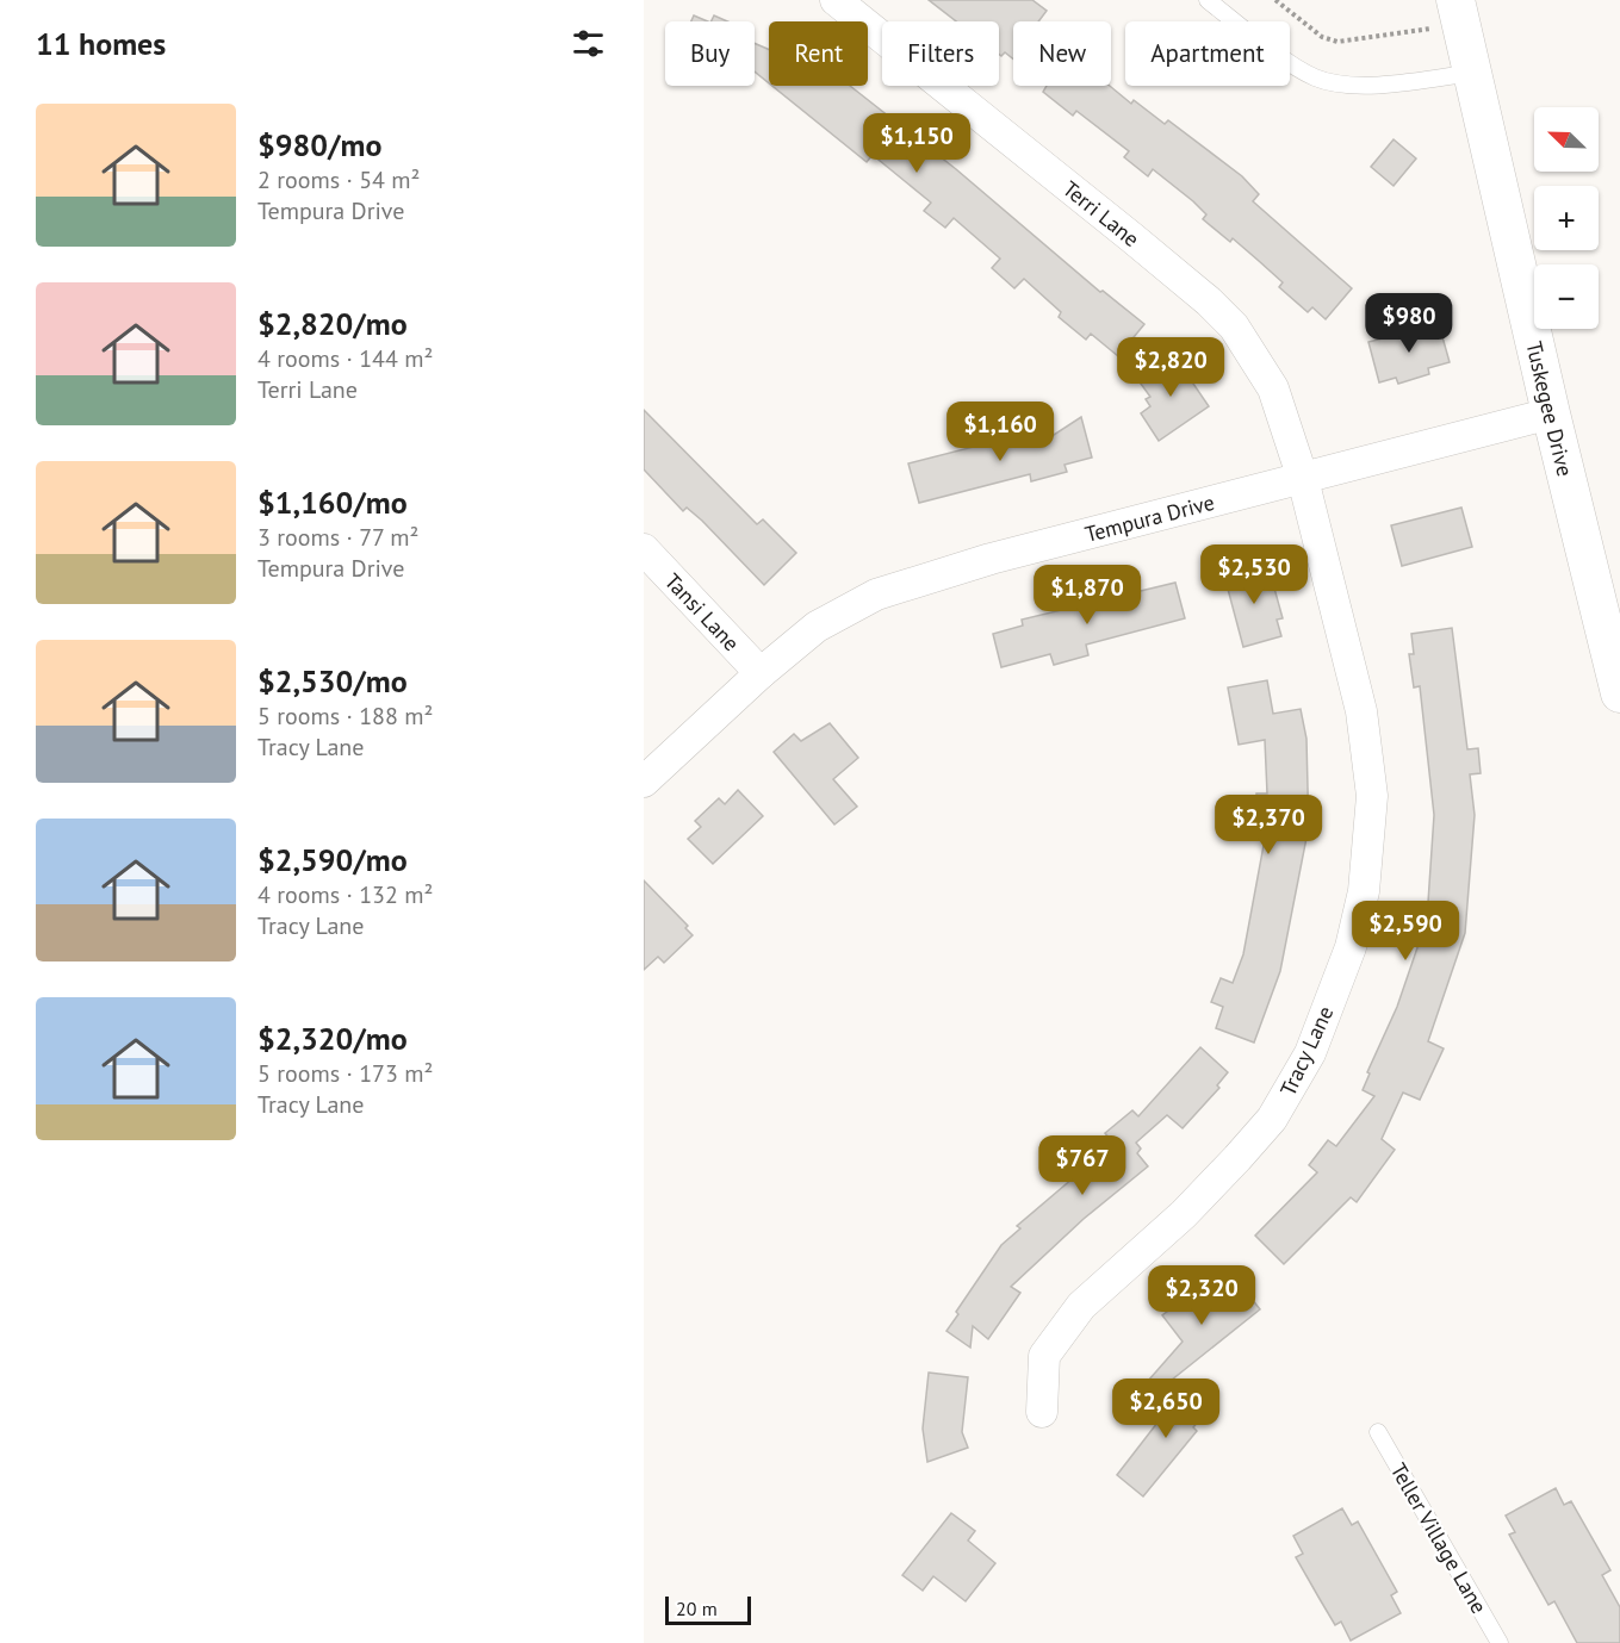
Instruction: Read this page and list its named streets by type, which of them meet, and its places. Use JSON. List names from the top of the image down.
{
  "streets": {
    "street": [
      "Terri Lane",
      "Tuskegee Drive",
      "Tempura Drive",
      "Tansi Lane",
      "Tracy Lane"
    ],
    "lane": ["Teller Village Lane"]
  },
  "crossings": [
    ["Terri Lane", "Tempura Drive"],
    ["Terri Lane", "Tracy Lane"],
    ["Tuskegee Drive", "Tempura Drive"],
    ["Tempura Drive", "Tansi Lane"],
    ["Tempura Drive", "Tracy Lane"]
  ],
  "scale_bar": "20 m",
  "north": "top left",
  "page": {
    "heading": "11 homes",
    "chip": [
      "Buy",
      "Rent",
      "Filters",
      "New",
      "Apartment"
    ],
    "list": [
      {
        "name": "$980/mo",
        "note": "2 rooms · 54 m² · Tempura Drive"
      },
      {
        "name": "$2,820/mo",
        "note": "4 rooms · 144 m² · Terri Lane"
      },
      {
        "name": "$1,160/mo",
        "note": "3 rooms · 77 m² · Tempura Drive"
      },
      {
        "name": "$2,530/mo",
        "note": "5 rooms · 188 m² · Tracy Lane"
      },
      {
        "name": "$2,590/mo",
        "note": "4 rooms · 132 m² · Tracy Lane"
      },
      {
        "name": "$2,320/mo",
        "note": "5 rooms · 173 m² · Tracy Lane"
      }
    ],
    "map_buttons": ["+", "−"],
    "price": [
      "$1,150",
      "$980",
      "$2,820",
      "$1,160",
      "$2,530",
      "$1,870",
      "$2,370",
      "$2,590",
      "$767",
      "$2,320",
      "$2,650"
    ],
    "scale": "20 m"
  }
}
